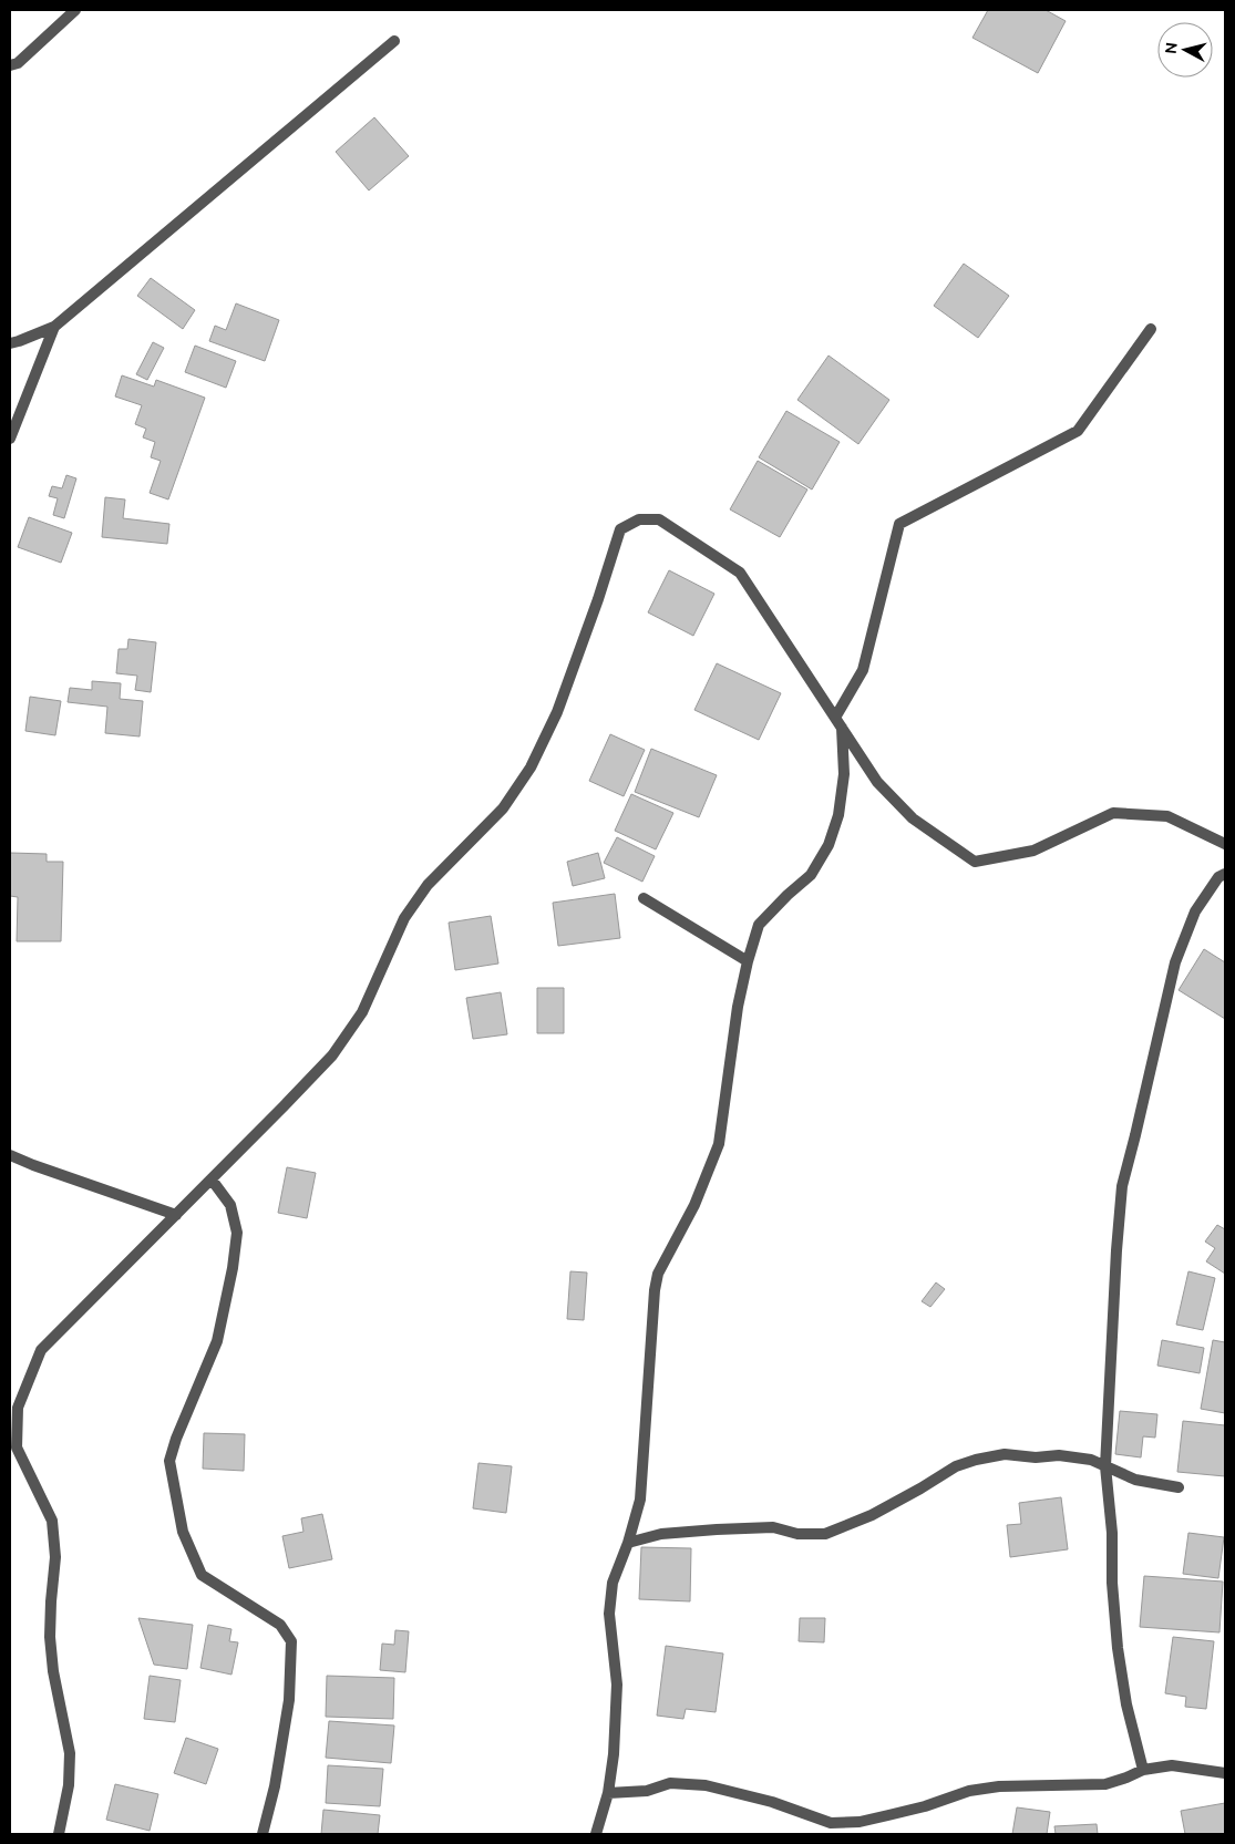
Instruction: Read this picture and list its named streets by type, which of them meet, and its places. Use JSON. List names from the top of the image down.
{
  "north": "left"
}
